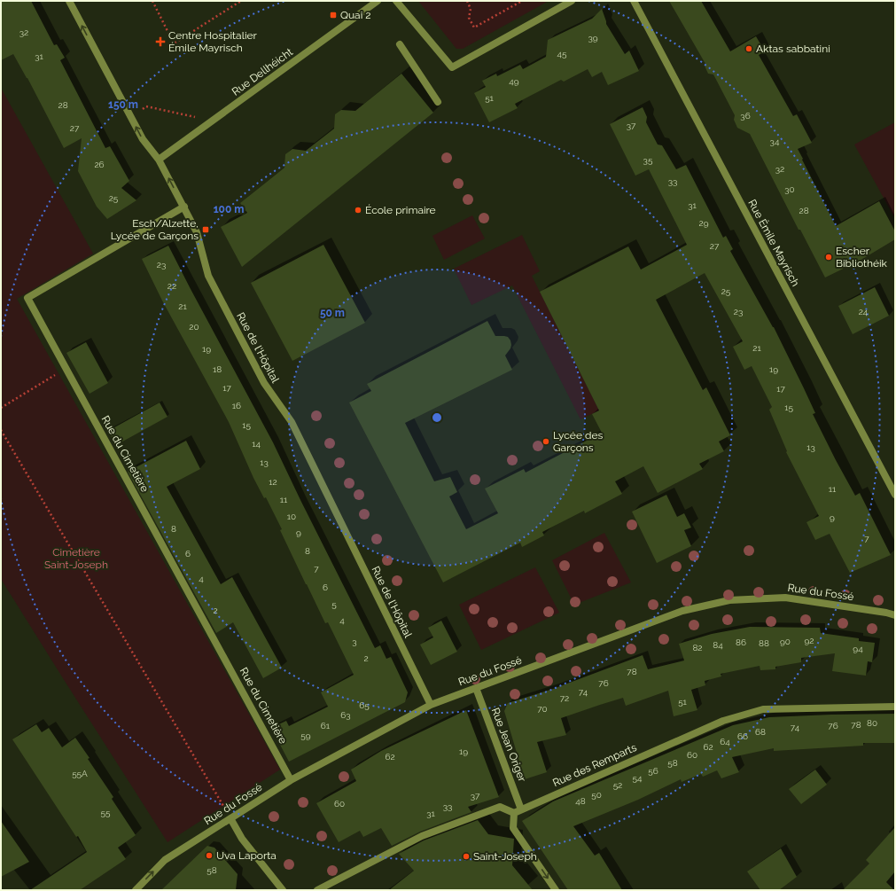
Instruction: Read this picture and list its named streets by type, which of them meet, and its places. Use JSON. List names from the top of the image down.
{
  "streets": {
    "street": [
      "Rue Dellhéicht",
      "Rue Émile Mayrisch",
      "Rue de l'Hôpital",
      "Rue du Cimetière",
      "Rue du Fossé",
      "Rue Jean Origer",
      "Rue des Remparts"
    ]
  },
  "crossings": [
    ["Rue Dellhéicht", "Rue de l'Hôpital"],
    ["Rue de l'Hôpital", "Rue du Cimetière"],
    ["Rue de l'Hôpital", "Rue du Fossé"],
    ["Rue du Cimetière", "Rue du Fossé"],
    ["Rue du Fossé", "Rue Jean Origer"],
    ["Rue Jean Origer", "Rue des Remparts"]
  ],
  "parks": ["Cimetière Saint-Joseph"],
  "places": {
    "transit": ["Quai 2", "Esch/Alzette, Lycée de Garçons"],
    "health": ["Centre Hospitalier Émile Mayrisch"],
    "other": [
      "Aktas sabbatini",
      "École primaire",
      "Escher Bibliothéik",
      "Lycée des Garçons",
      "Uva Laporta",
      "Saint-Joseph"
    ]
  },
  "house_numbers": [
    "32",
    "39",
    "45",
    "31",
    "49",
    "51",
    "28",
    "36",
    "37",
    "27",
    "34",
    "35",
    "26",
    "32",
    "33",
    "30",
    "25",
    "31",
    "28",
    "29",
    "27",
    "23",
    "22",
    "25",
    "21",
    "23",
    "24",
    "20",
    "21",
    "19",
    "18",
    "19",
    "17",
    "17",
    "16",
    "15",
    "15",
    "14",
    "13",
    "13",
    "12",
    "11",
    "11",
    "10",
    "9",
    "8",
    "9",
    "7",
    "8",
    "6",
    "7",
    "4",
    "6",
    "5",
    "2",
    "4",
    "92",
    "3",
    "90",
    "86",
    "88",
    "84",
    "82",
    "94",
    "2",
    "78",
    "76",
    "74",
    "72",
    "51",
    "65",
    "70",
    "63",
    "80",
    "78",
    "61",
    "76",
    "74",
    "68",
    "59",
    "66",
    "64",
    "62",
    "19",
    "60",
    "62",
    "58",
    "56",
    "55A",
    "54",
    "52",
    "50",
    "37",
    "48",
    "60",
    "33",
    "55",
    "31",
    "58"
  ],
  "rings": ["150 m", "100 m", "50 m"]
}
